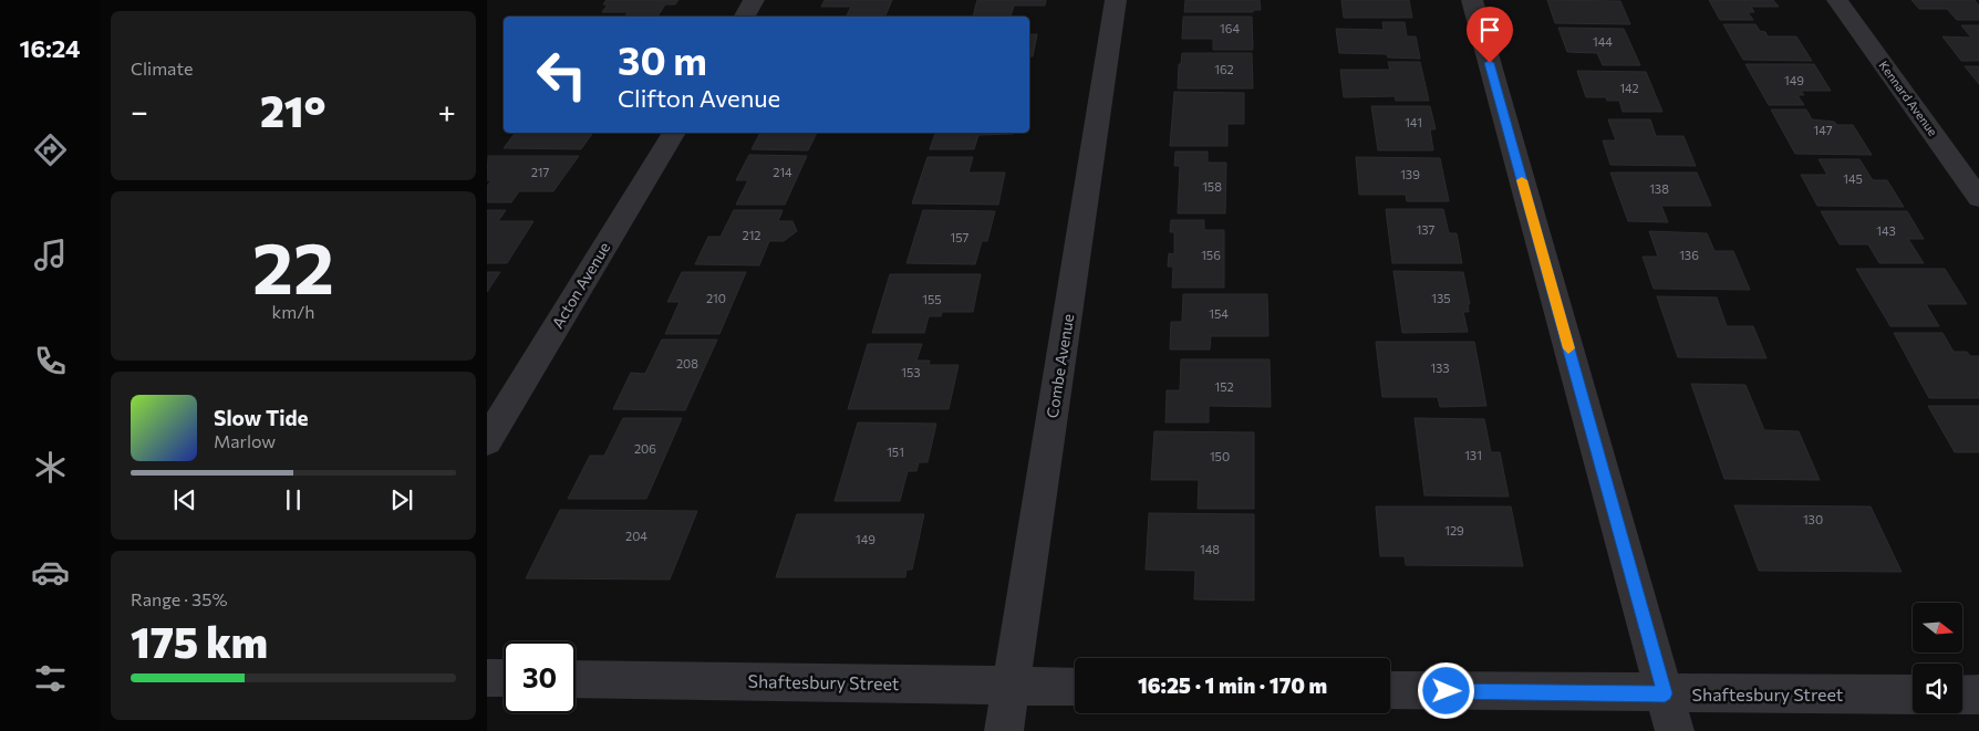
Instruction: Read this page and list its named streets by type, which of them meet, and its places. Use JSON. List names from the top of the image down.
{
  "streets": {
    "street": [
      "Kennard Avenue",
      "Acton Avenue",
      "Combe Avenue",
      "Shaftesbury Street"
    ]
  },
  "crossings": [
    ["Combe Avenue", "Shaftesbury Street"]
  ],
  "house_numbers": [
    "164",
    "144",
    "162",
    "149",
    "142",
    "141",
    "147",
    "217",
    "214",
    "139",
    "145",
    "158",
    "138",
    "137",
    "143",
    "212",
    "157",
    "156",
    "136",
    "210",
    "135",
    "155",
    "154",
    "208",
    "133",
    "153",
    "152",
    "206",
    "151",
    "131",
    "150",
    "130",
    "129",
    "204",
    "149",
    "148"
  ],
  "north": "right",
  "page": {
    "tabs": "16:24",
    "tile": [
      "Climate",
      ["22", "km/h"],
      ["Range · 35%", "175 km"]
    ],
    "turn": ["30 m", "Clifton Avenue"],
    "heat": ["−", "21°", "+"],
    "song": ["Slow Tide", "Marlow"],
    "limit": "30",
    "trip": "16:25 · 1 min · 170 m"
  }
}
